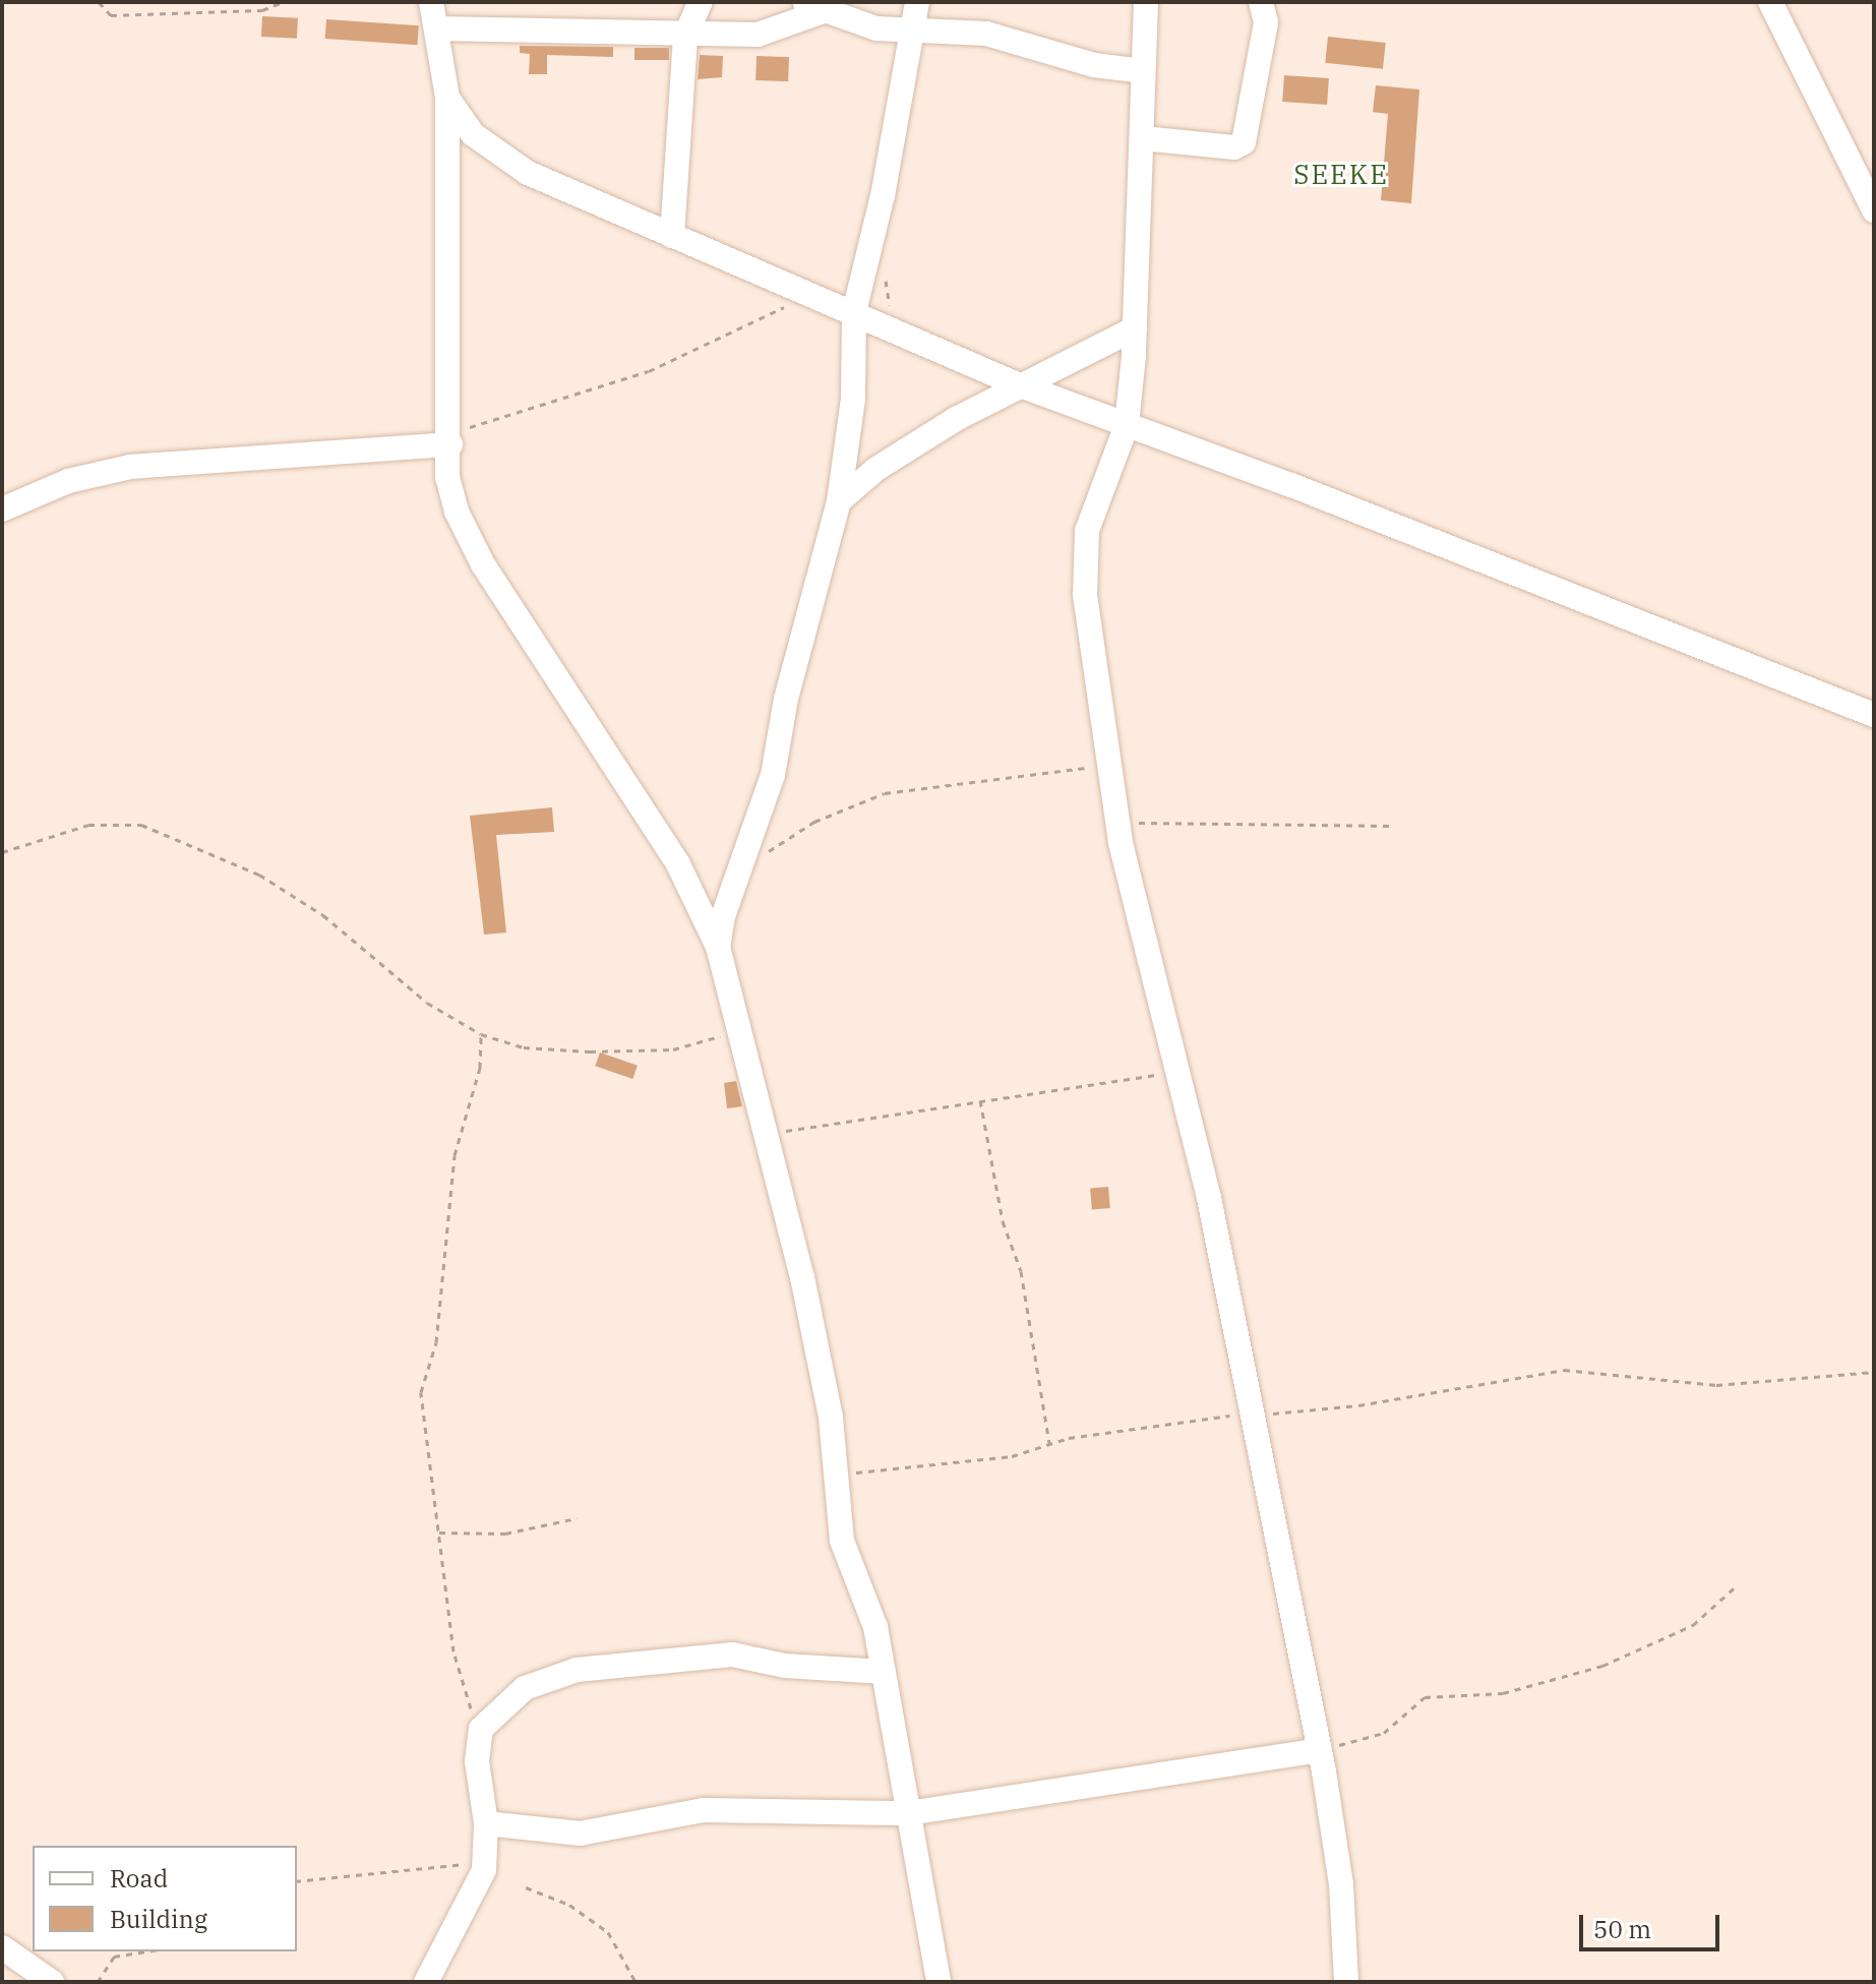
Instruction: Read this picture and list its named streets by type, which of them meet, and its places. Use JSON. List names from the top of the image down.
{
  "districts": ["SEEKE"],
  "legend": ["Road", "Building"],
  "scale_bar": "50 m"
}
